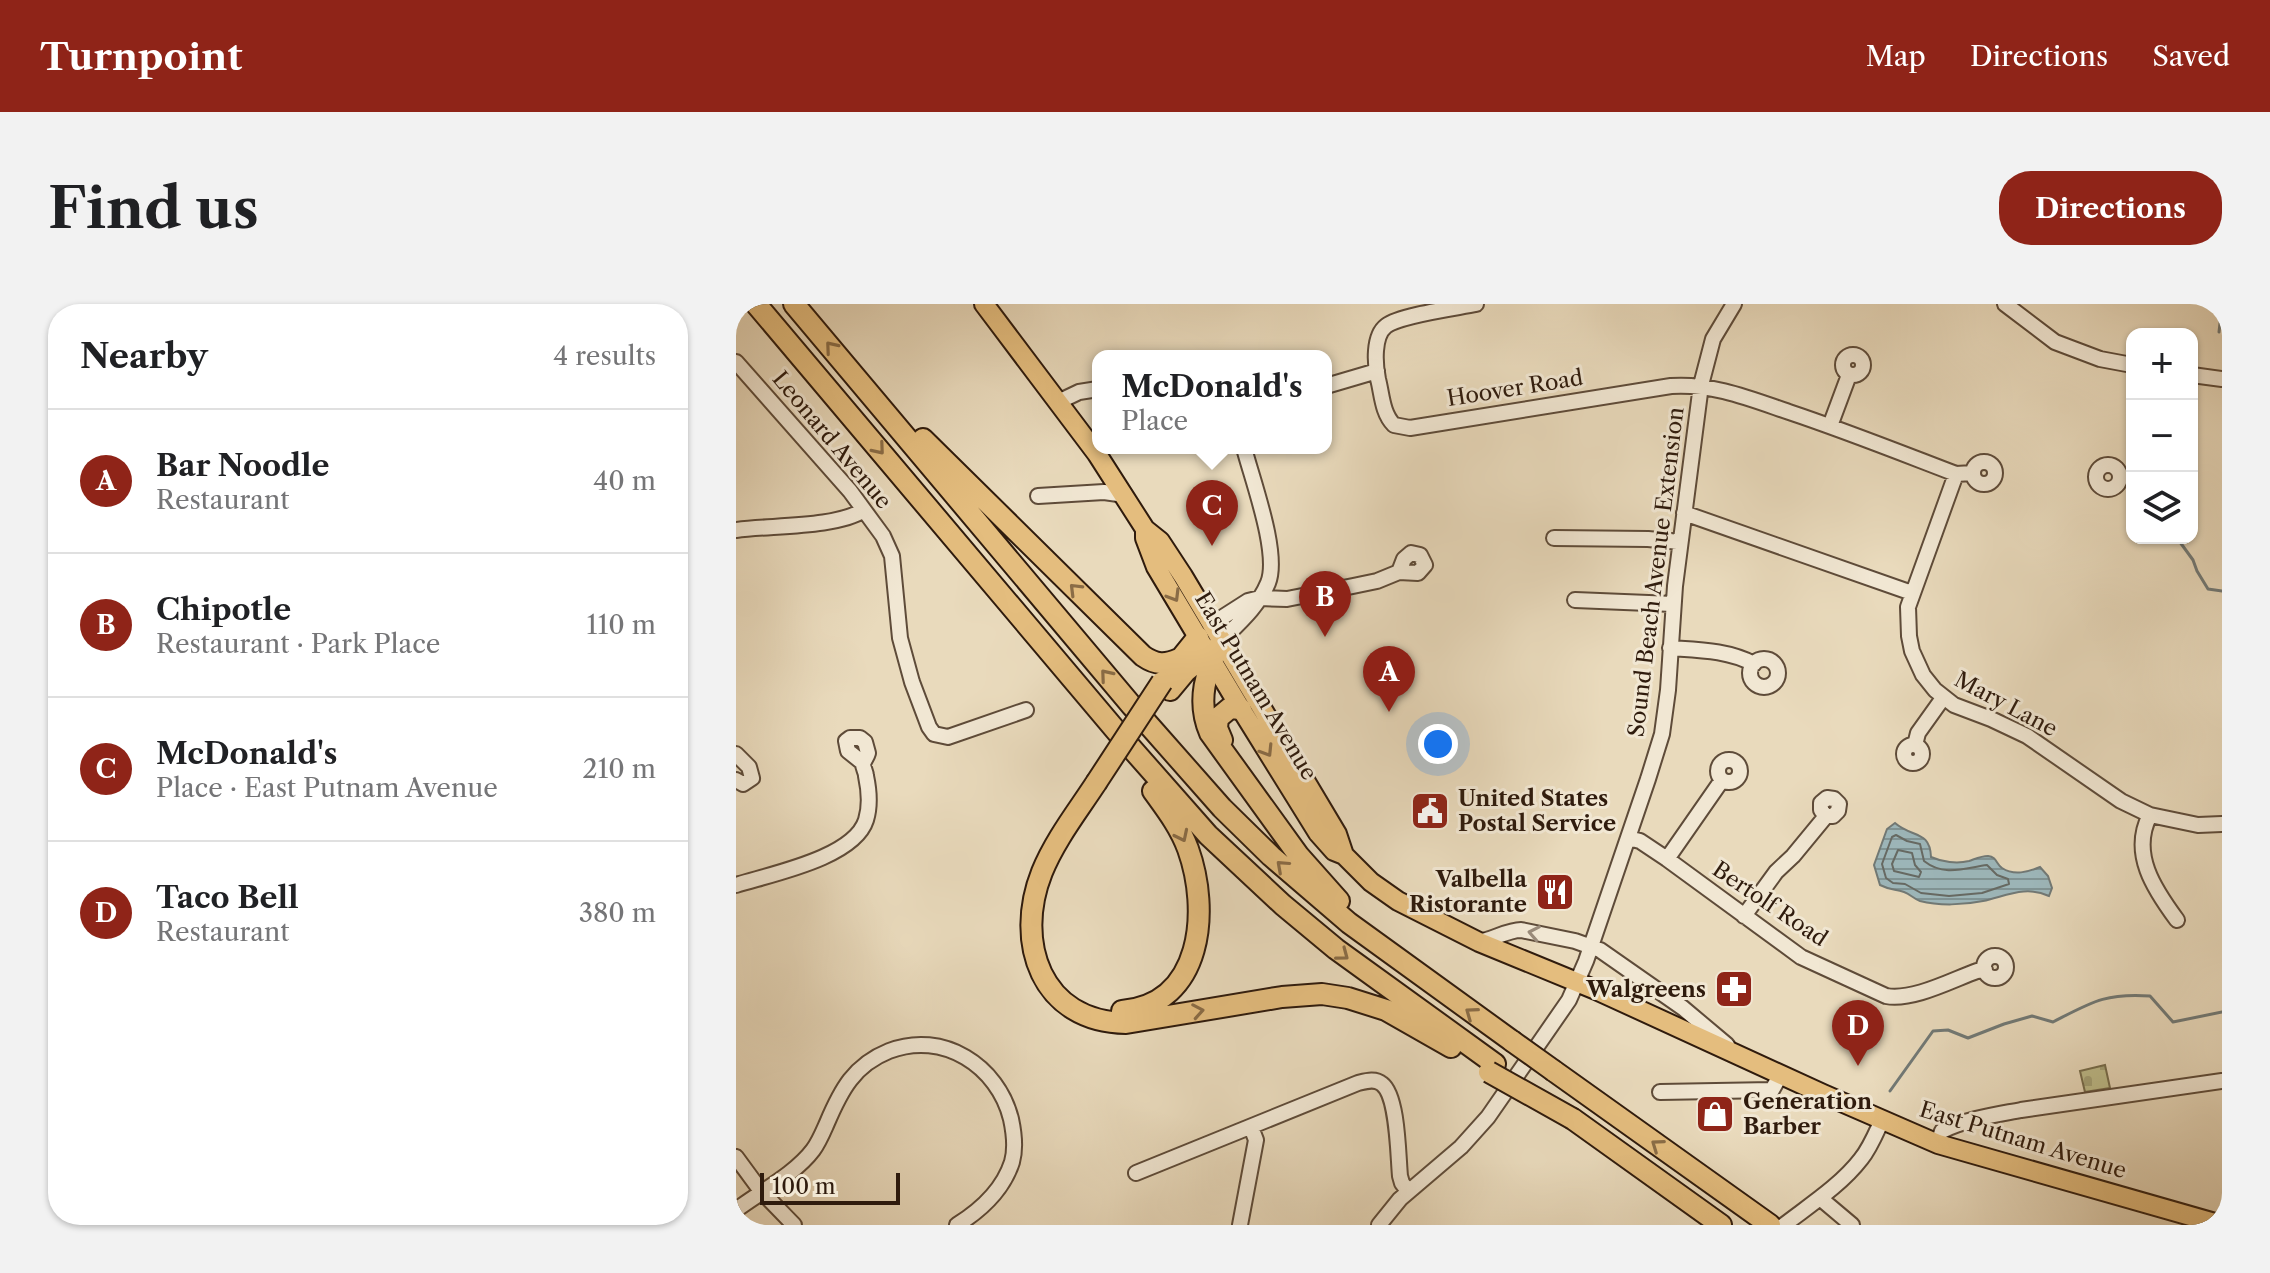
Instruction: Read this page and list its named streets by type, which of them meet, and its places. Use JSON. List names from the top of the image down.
{
  "streets": {
    "main road": ["East Putnam Avenue"],
    "street": [
      "Hoover Road",
      "Leonard Avenue",
      "Sound Beach Avenue Extension",
      "Mary Lane",
      "Bertolf Road"
    ]
  },
  "crossings": [
    ["Hoover Road", "Sound Beach Avenue Extension"],
    ["Hoover Road", "Mary Lane"],
    ["Sound Beach Avenue Extension", "East Putnam Avenue"],
    ["Sound Beach Avenue Extension", "Bertolf Road"]
  ],
  "places": {
    "public building": ["United States Postal Service"],
    "restaurant": ["Valbella Ristorante"],
    "pharmacy": ["Walgreens"],
    "shop": ["Generation Barber"]
  },
  "scale_bar": "100 m",
  "page": {
    "header": "Turnpoint",
    "nav": ["Map", "Directions", "Saved"],
    "buttons": "Directions",
    "title": "Find us",
    "heading": ["Nearby", "4 results"],
    "map_buttons": ["+", "−"],
    "popup": ["McDonald's", "Place"],
    "list": [
      {
        "mark": "A",
        "name": "Bar Noodle",
        "note": "Restaurant",
        "value": "40 m"
      },
      {
        "mark": "B",
        "name": "Chipotle",
        "note": "Restaurant · Park Place",
        "value": "110 m"
      },
      {
        "mark": "C",
        "name": "McDonald's",
        "note": "Place · East Putnam Avenue",
        "value": "210 m"
      },
      {
        "mark": "D",
        "name": "Taco Bell",
        "note": "Restaurant",
        "value": "380 m"
      }
    ],
    "pins": [
      "C",
      "B",
      "A",
      "D"
    ],
    "scale": "100 m"
  }
}
